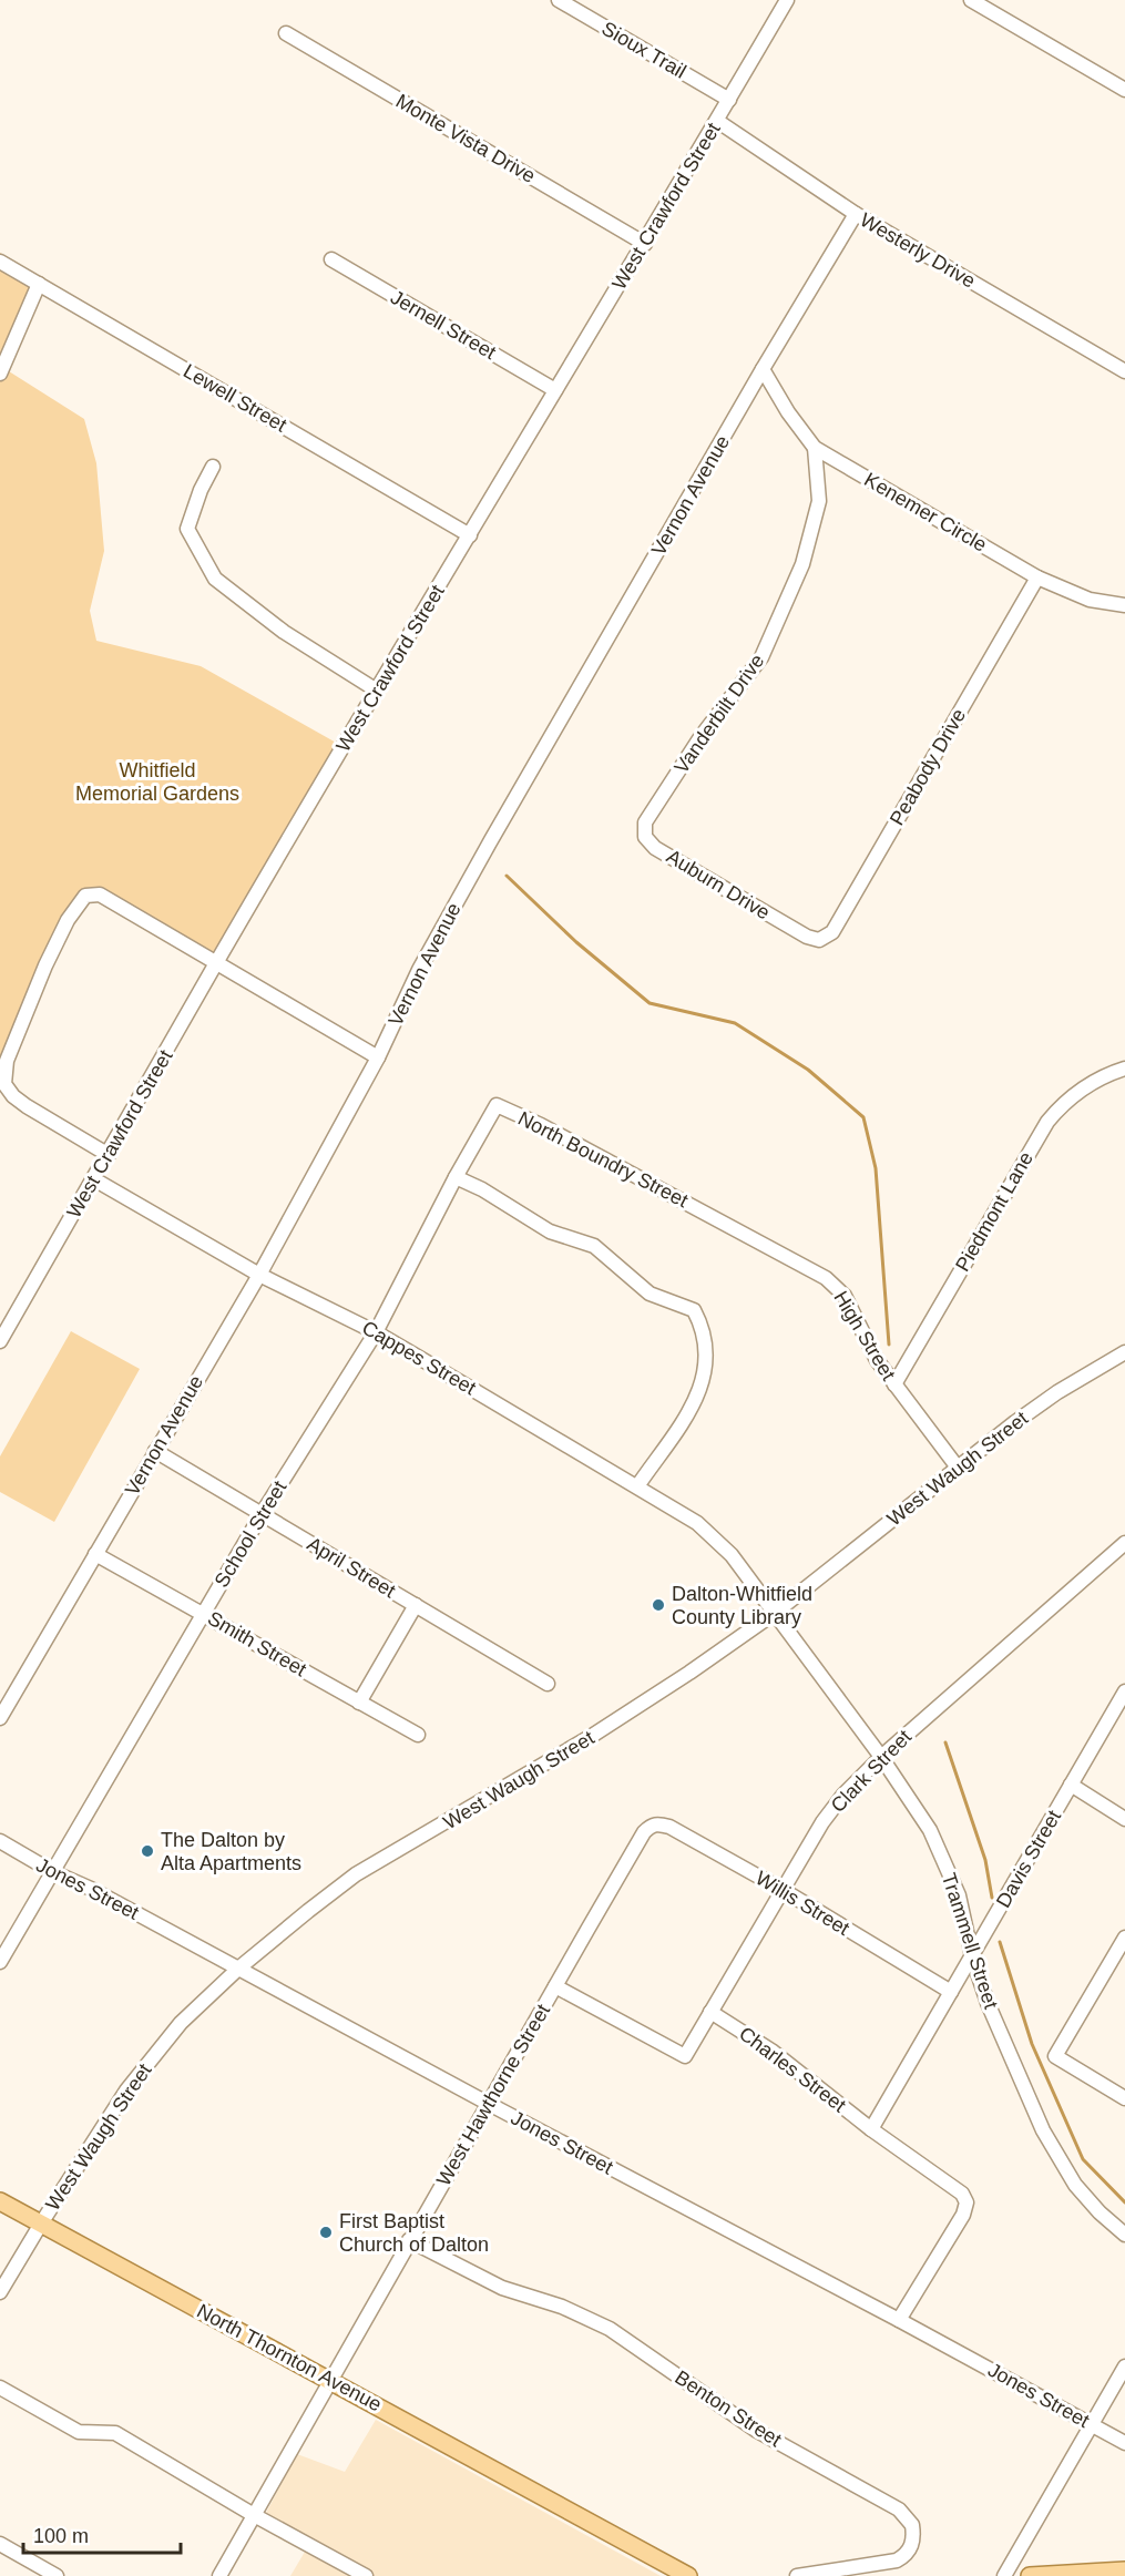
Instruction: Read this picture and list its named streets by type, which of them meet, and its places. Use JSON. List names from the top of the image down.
{
  "streets": {
    "main road": ["North Thornton Avenue"],
    "street": [
      "Sioux Trail",
      "Monte Vista Drive",
      "West Crawford Street",
      "Westerly Drive",
      "Jernell Street",
      "Lewell Street",
      "Vernon Avenue",
      "Kenemer Circle",
      "Vanderbilt Drive",
      "Peabody Drive",
      "Auburn Drive",
      "North Boundry Street",
      "Piedmont Lane",
      "High Street",
      "Cappes Street",
      "West Waugh Street",
      "School Street",
      "April Street",
      "Smith Street",
      "Clark Street",
      "Davis Street",
      "Jones Street",
      "Willis Street",
      "Trammell Street",
      "Charles Street",
      "West Hawthorne Street",
      "Benton Street"
    ]
  },
  "crossings": [
    ["Sioux Trail", "West Crawford Street"],
    ["Monte Vista Drive", "West Crawford Street"],
    ["West Crawford Street", "Westerly Drive"],
    ["West Crawford Street", "Jernell Street"],
    ["West Crawford Street", "Lewell Street"],
    ["West Crawford Street", "Cappes Street"],
    ["Westerly Drive", "Vernon Avenue"],
    ["Vernon Avenue", "Kenemer Circle"],
    ["Vernon Avenue", "Cappes Street"],
    ["Vernon Avenue", "April Street"],
    ["Vernon Avenue", "Smith Street"],
    ["Kenemer Circle", "Vanderbilt Drive"],
    ["Kenemer Circle", "Peabody Drive"],
    ["Vanderbilt Drive", "Auburn Drive"],
    ["Peabody Drive", "Auburn Drive"],
    ["North Boundry Street", "High Street"],
    ["North Boundry Street", "School Street"],
    ["Piedmont Lane", "High Street"],
    ["High Street", "West Waugh Street"],
    ["Cappes Street", "School Street"],
    ["Cappes Street", "Trammell Street"],
    ["West Waugh Street", "Jones Street"],
    ["West Waugh Street", "Trammell Street"],
    ["West Waugh Street", "North Thornton Avenue"],
    ["School Street", "April Street"],
    ["School Street", "Smith Street"],
    ["School Street", "Jones Street"],
    ["Clark Street", "Willis Street"],
    ["Clark Street", "Trammell Street"],
    ["Clark Street", "Charles Street"],
    ["Clark Street", "West Hawthorne Street"],
    ["Davis Street", "Willis Street"],
    ["Davis Street", "Trammell Street"],
    ["Davis Street", "Charles Street"],
    ["Jones Street", "Charles Street"],
    ["Jones Street", "West Hawthorne Street"],
    ["Willis Street", "West Hawthorne Street"],
    ["West Hawthorne Street", "North Thornton Avenue"],
    ["West Hawthorne Street", "Benton Street"]
  ],
  "parks": ["Whitfield Memorial Gardens"],
  "places": ["Dalton-Whitfield County Library", "The Dalton by Alta Apartments", "First Baptist Church of Dalton"],
  "scale_bar": "100 m"
}
